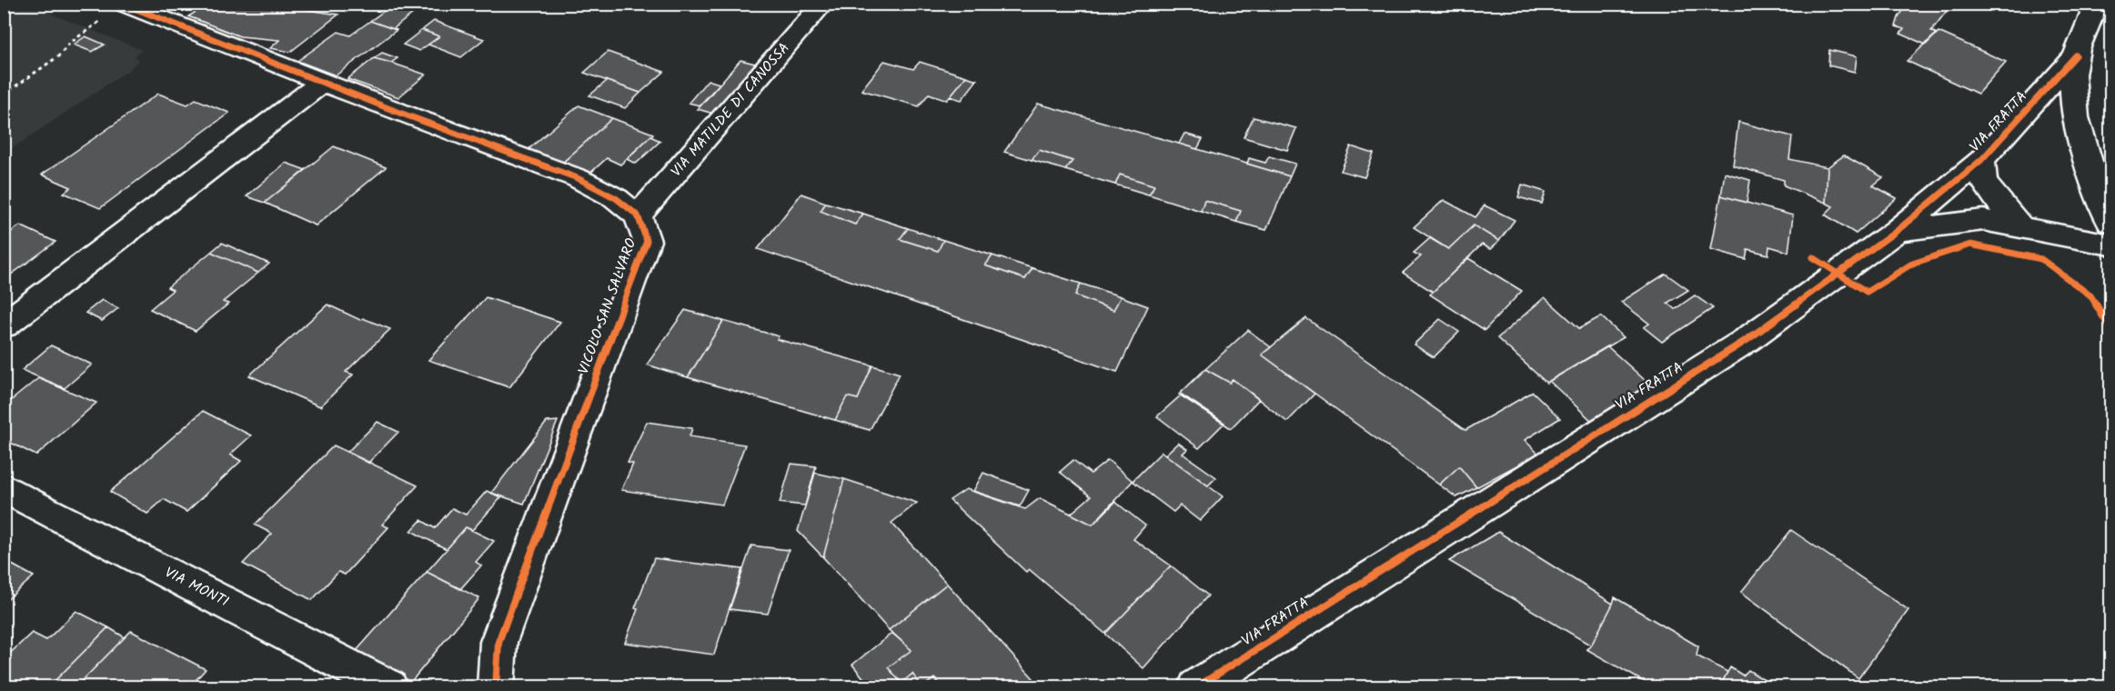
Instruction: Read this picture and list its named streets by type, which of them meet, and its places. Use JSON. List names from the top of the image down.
{
  "streets": {
    "street": [
      "VIA MATILDE DI CANOSSA",
      "VIA FRATTA",
      "VICOLO SAN SALVARO",
      "VIA MONTI"
    ]
  },
  "crossings": [
    ["VIA MATILDE DI CANOSSA", "VICOLO SAN SALVARO"]
  ]
}
